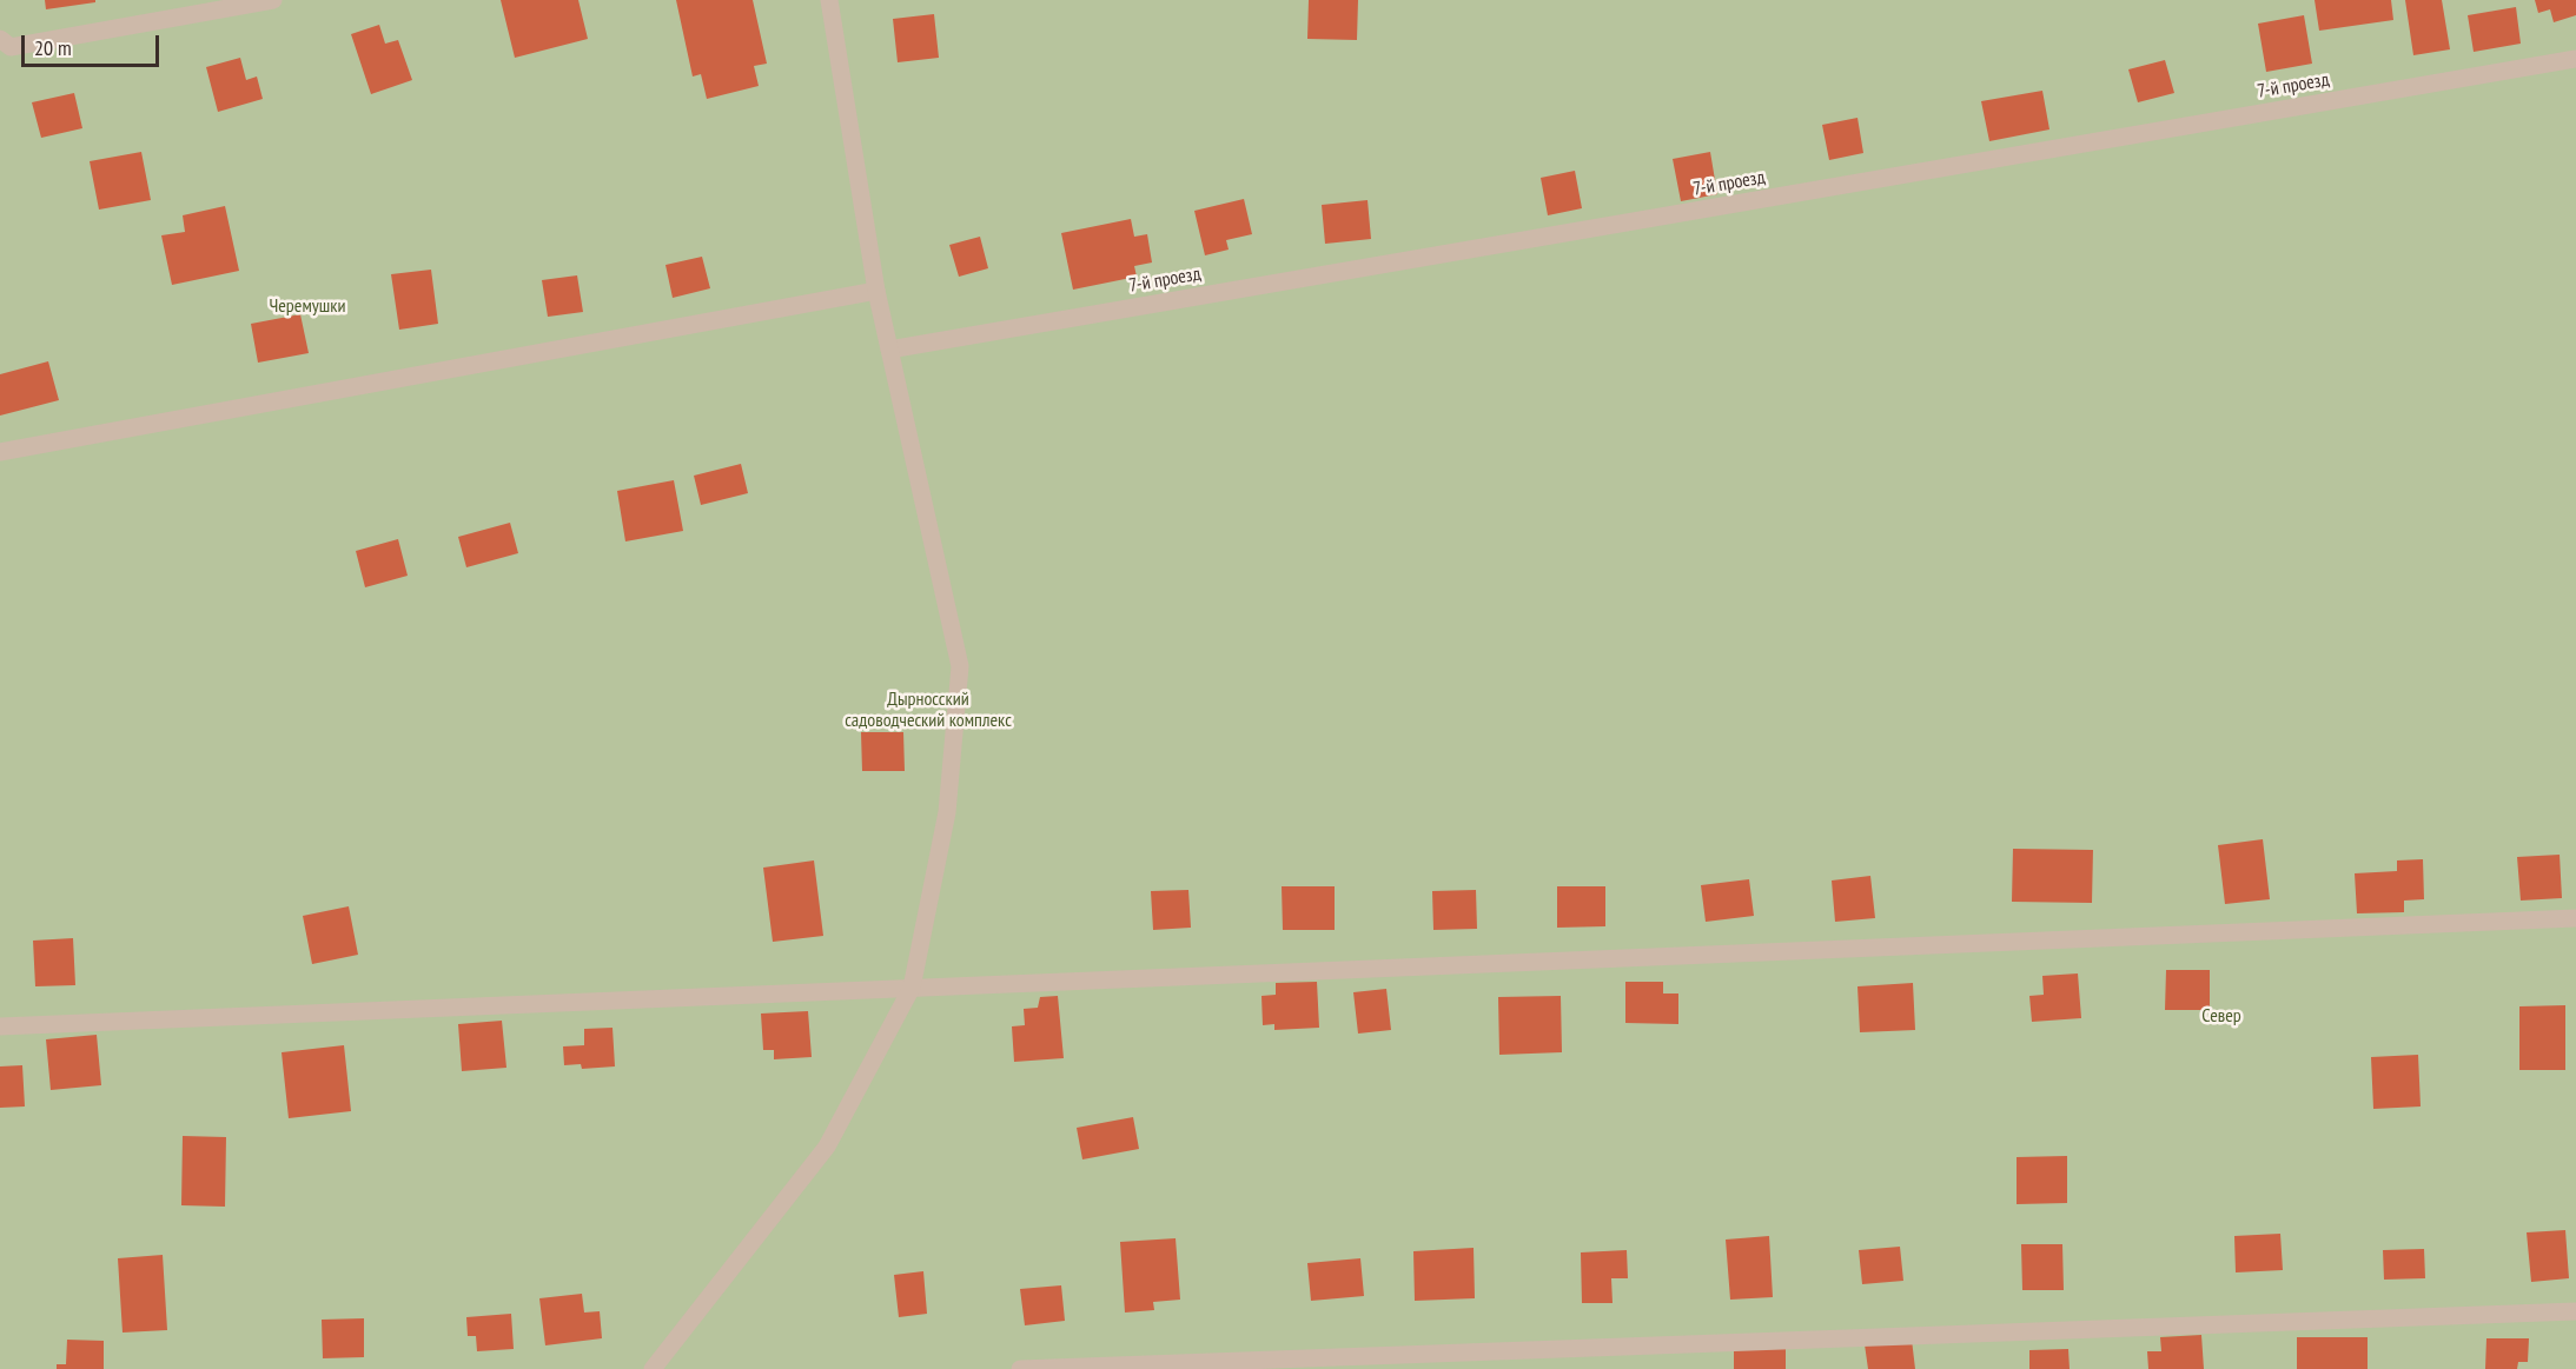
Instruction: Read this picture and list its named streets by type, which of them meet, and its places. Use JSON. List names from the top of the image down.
{
  "streets": {
    "street": ["7-й проезд"]
  },
  "parks": ["Черемушки", "Дырносский садоводческий комплекс", "Север"],
  "scale_bar": "20 m"
}
